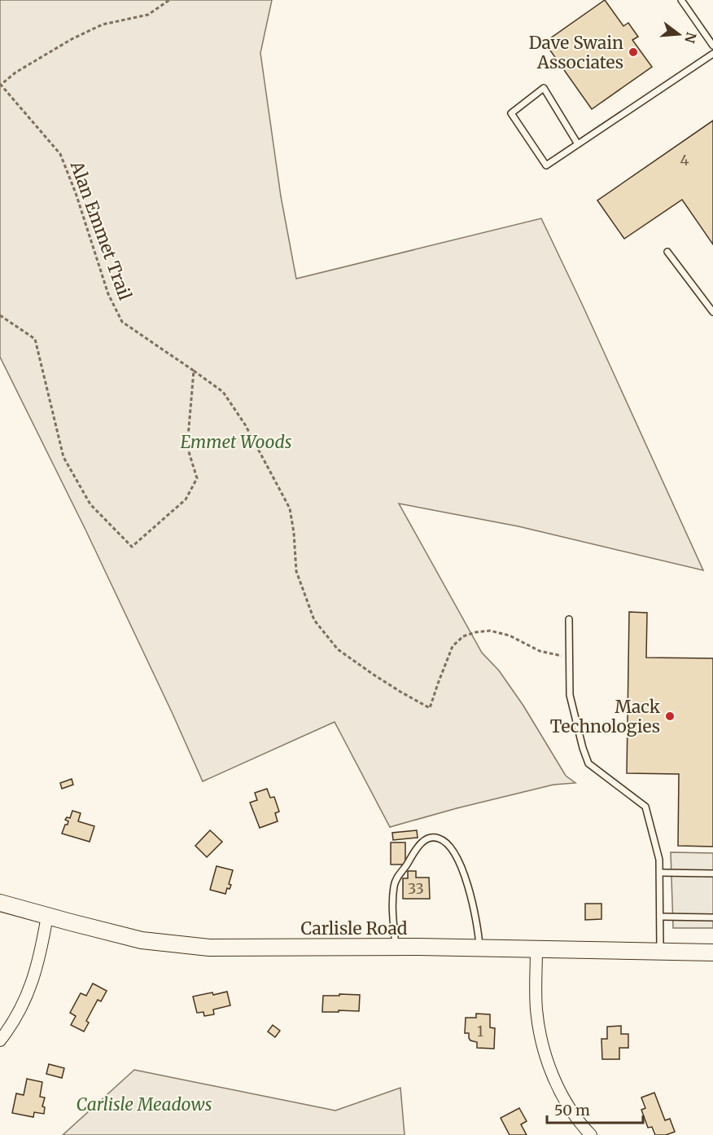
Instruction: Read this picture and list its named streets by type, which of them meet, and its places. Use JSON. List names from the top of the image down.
{
  "streets": {
    "main road": ["Carlisle Road"],
    "path": ["Alan Emmet Trail"]
  },
  "parks": ["Emmet Woods", "Carlisle Meadows"],
  "places": ["Dave Swain Associates", "Mack Technologies"],
  "house_numbers": ["4", "33", "1"],
  "scale_bar": "50 m",
  "north": "right"
}
